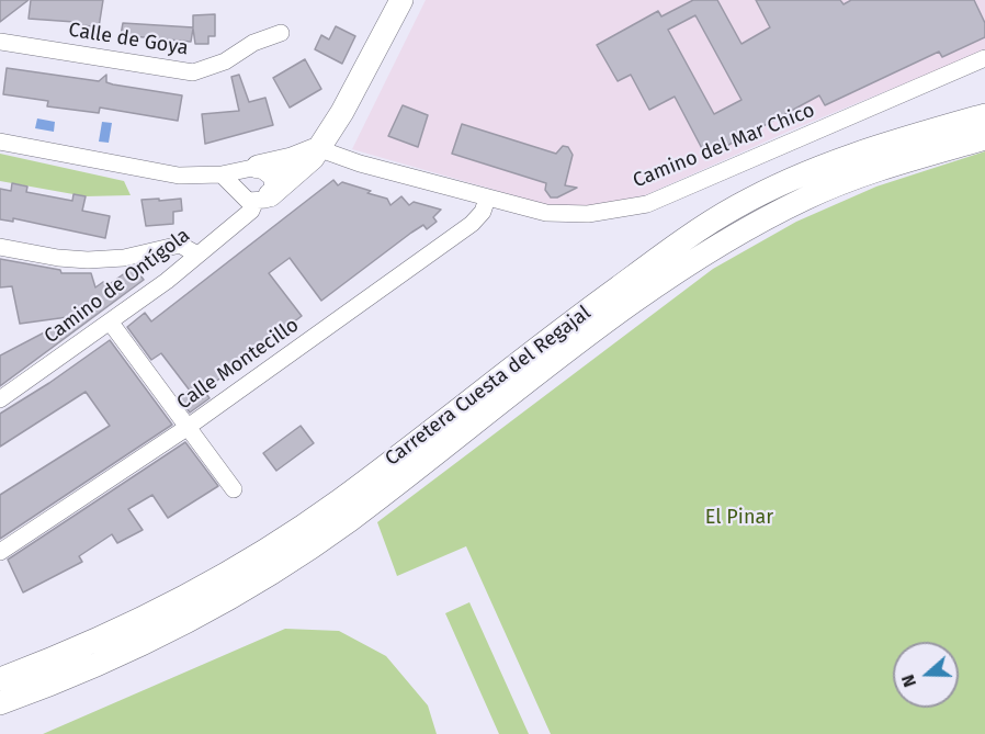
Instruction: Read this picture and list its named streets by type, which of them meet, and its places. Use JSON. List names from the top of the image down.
{
  "streets": {
    "main road": ["Carretera Cuesta del Regajal"],
    "street": [
      "Calle de Goya",
      "Camino del Mar Chico",
      "Camino de Ontígola",
      "Calle Montecillo"
    ]
  },
  "crossings": [
    ["Camino del Mar Chico", "Calle Montecillo"]
  ],
  "parks": ["El Pinar"],
  "north": "left"
}
